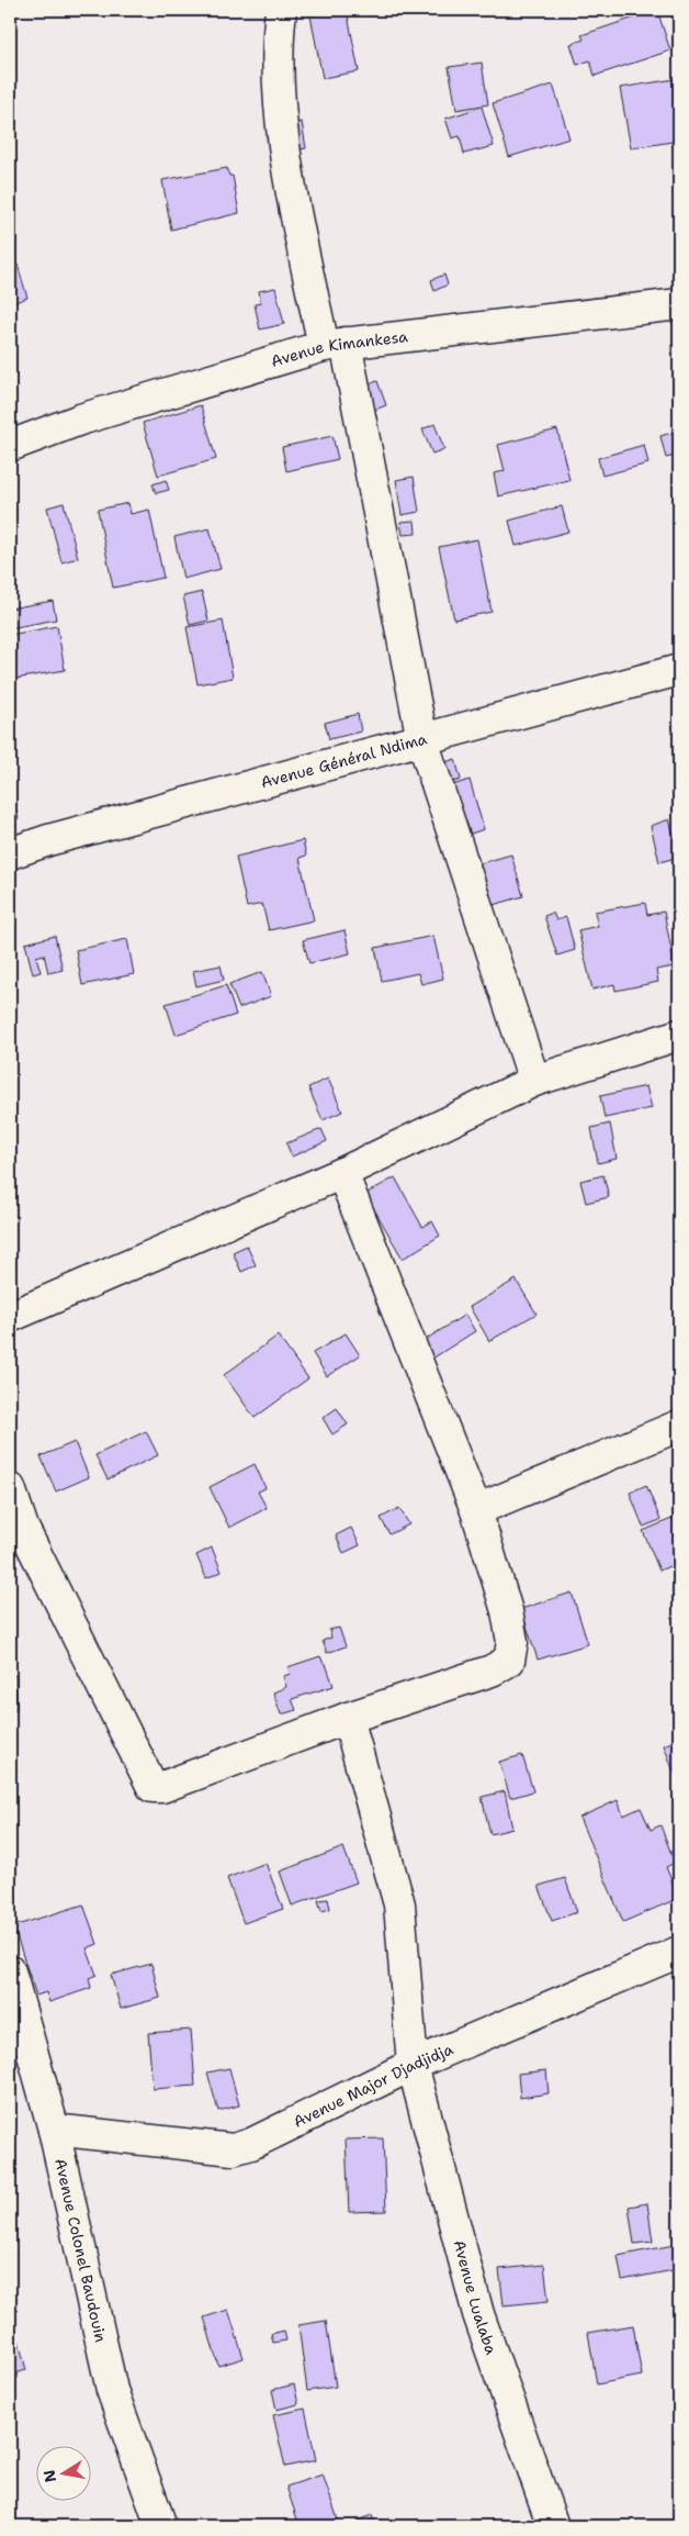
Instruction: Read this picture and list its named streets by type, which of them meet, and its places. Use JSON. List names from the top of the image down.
{
  "streets": {
    "street": [
      "Avenue Kimankesa",
      "Avenue Général Ndima",
      "Avenue Major Djadjidja",
      "Avenue Colonel Baudouin",
      "Avenue Lualaba"
    ]
  },
  "crossings": [
    ["Avenue Major Djadjidja", "Avenue Colonel Baudouin"],
    ["Avenue Major Djadjidja", "Avenue Lualaba"]
  ],
  "north": "left"
}
